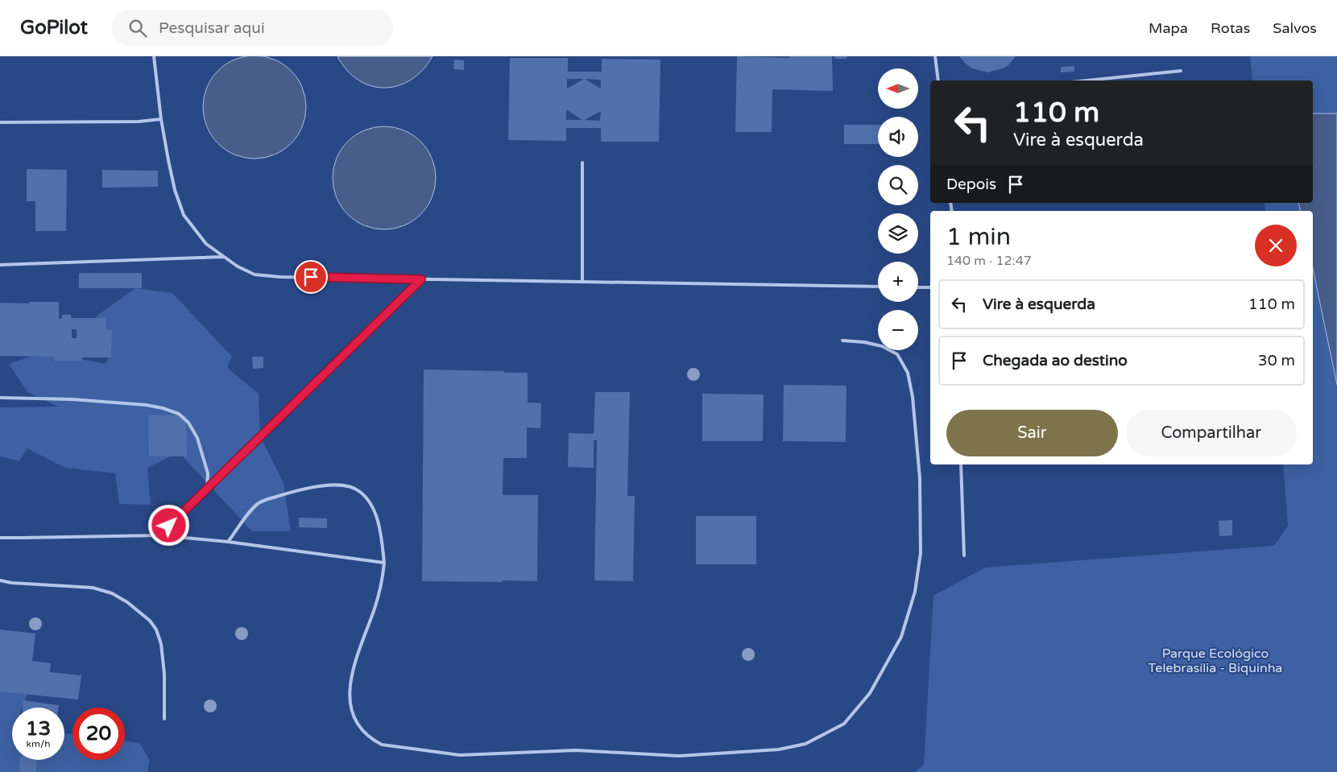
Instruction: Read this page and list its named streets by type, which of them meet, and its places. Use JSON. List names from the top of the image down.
{
  "parks": ["Parque Ecológico Telebrasília - Biquinha"],
  "north": "left",
  "page": {
    "header": "GoPilot",
    "search": "Pesquisar aqui",
    "nav": ["Mapa", "Rotas", "Salvos"],
    "map_buttons": ["+", "−"],
    "turn": ["110 m", "Vire à esquerda"],
    "then": "Depois",
    "heading": ["1 min", "140 m · 12:47"],
    "list": [
      {
        "name": "Vire à esquerda",
        "value": "110 m"
      },
      {
        "name": "Chegada ao destino",
        "value": "30 m"
      }
    ],
    "buttons": ["Sair", "Compartilhar"],
    "speed": "13 km/h",
    "limit": "20"
  }
}
